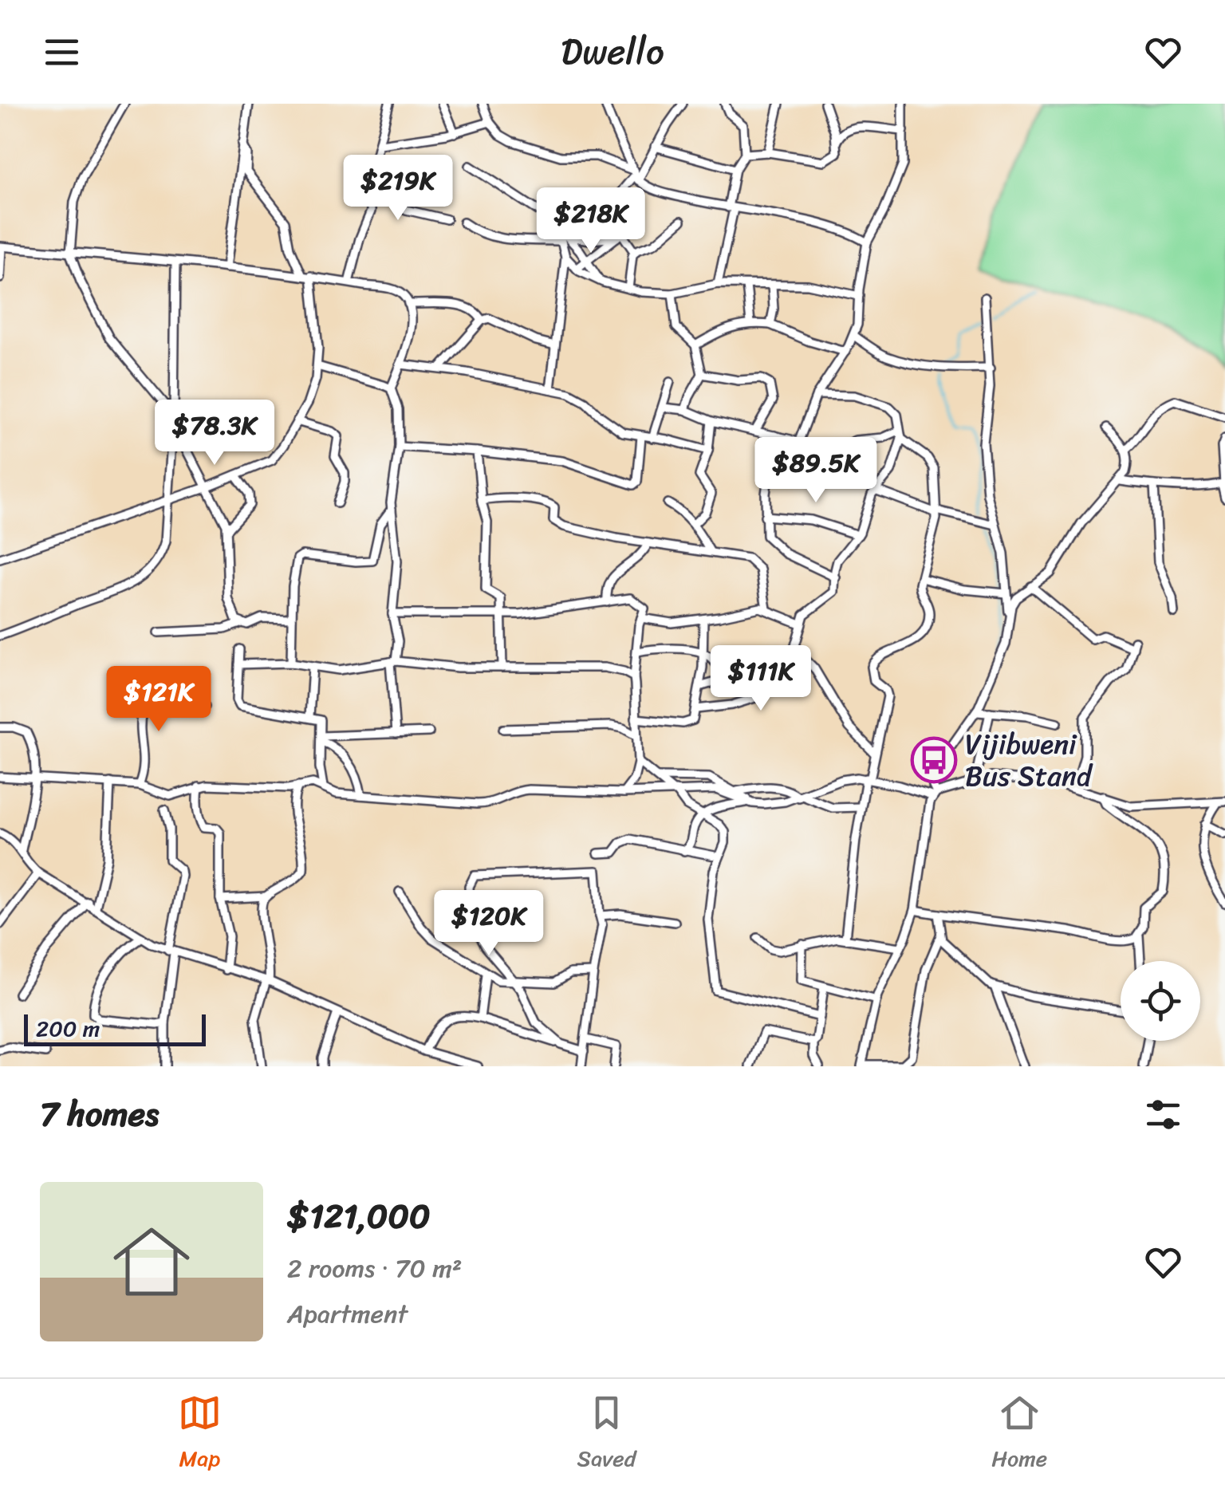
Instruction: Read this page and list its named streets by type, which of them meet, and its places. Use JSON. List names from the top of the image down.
{
  "places": {
    "bus stop": ["Vijibweni Bus Stand"]
  },
  "scale_bar": "200 m",
  "page": {
    "header": "Dwello",
    "price": [
      "$219K",
      "$218K",
      "$78.3K",
      "$89.5K",
      "$111K",
      "$121K",
      "$120K"
    ],
    "scale": "200 m",
    "heading": "7 homes",
    "list": [
      {
        "name": "$121,000",
        "note": "2 rooms · 70 m² · Apartment"
      }
    ],
    "tabs": ["Map", "Saved", "Home"]
  }
}
